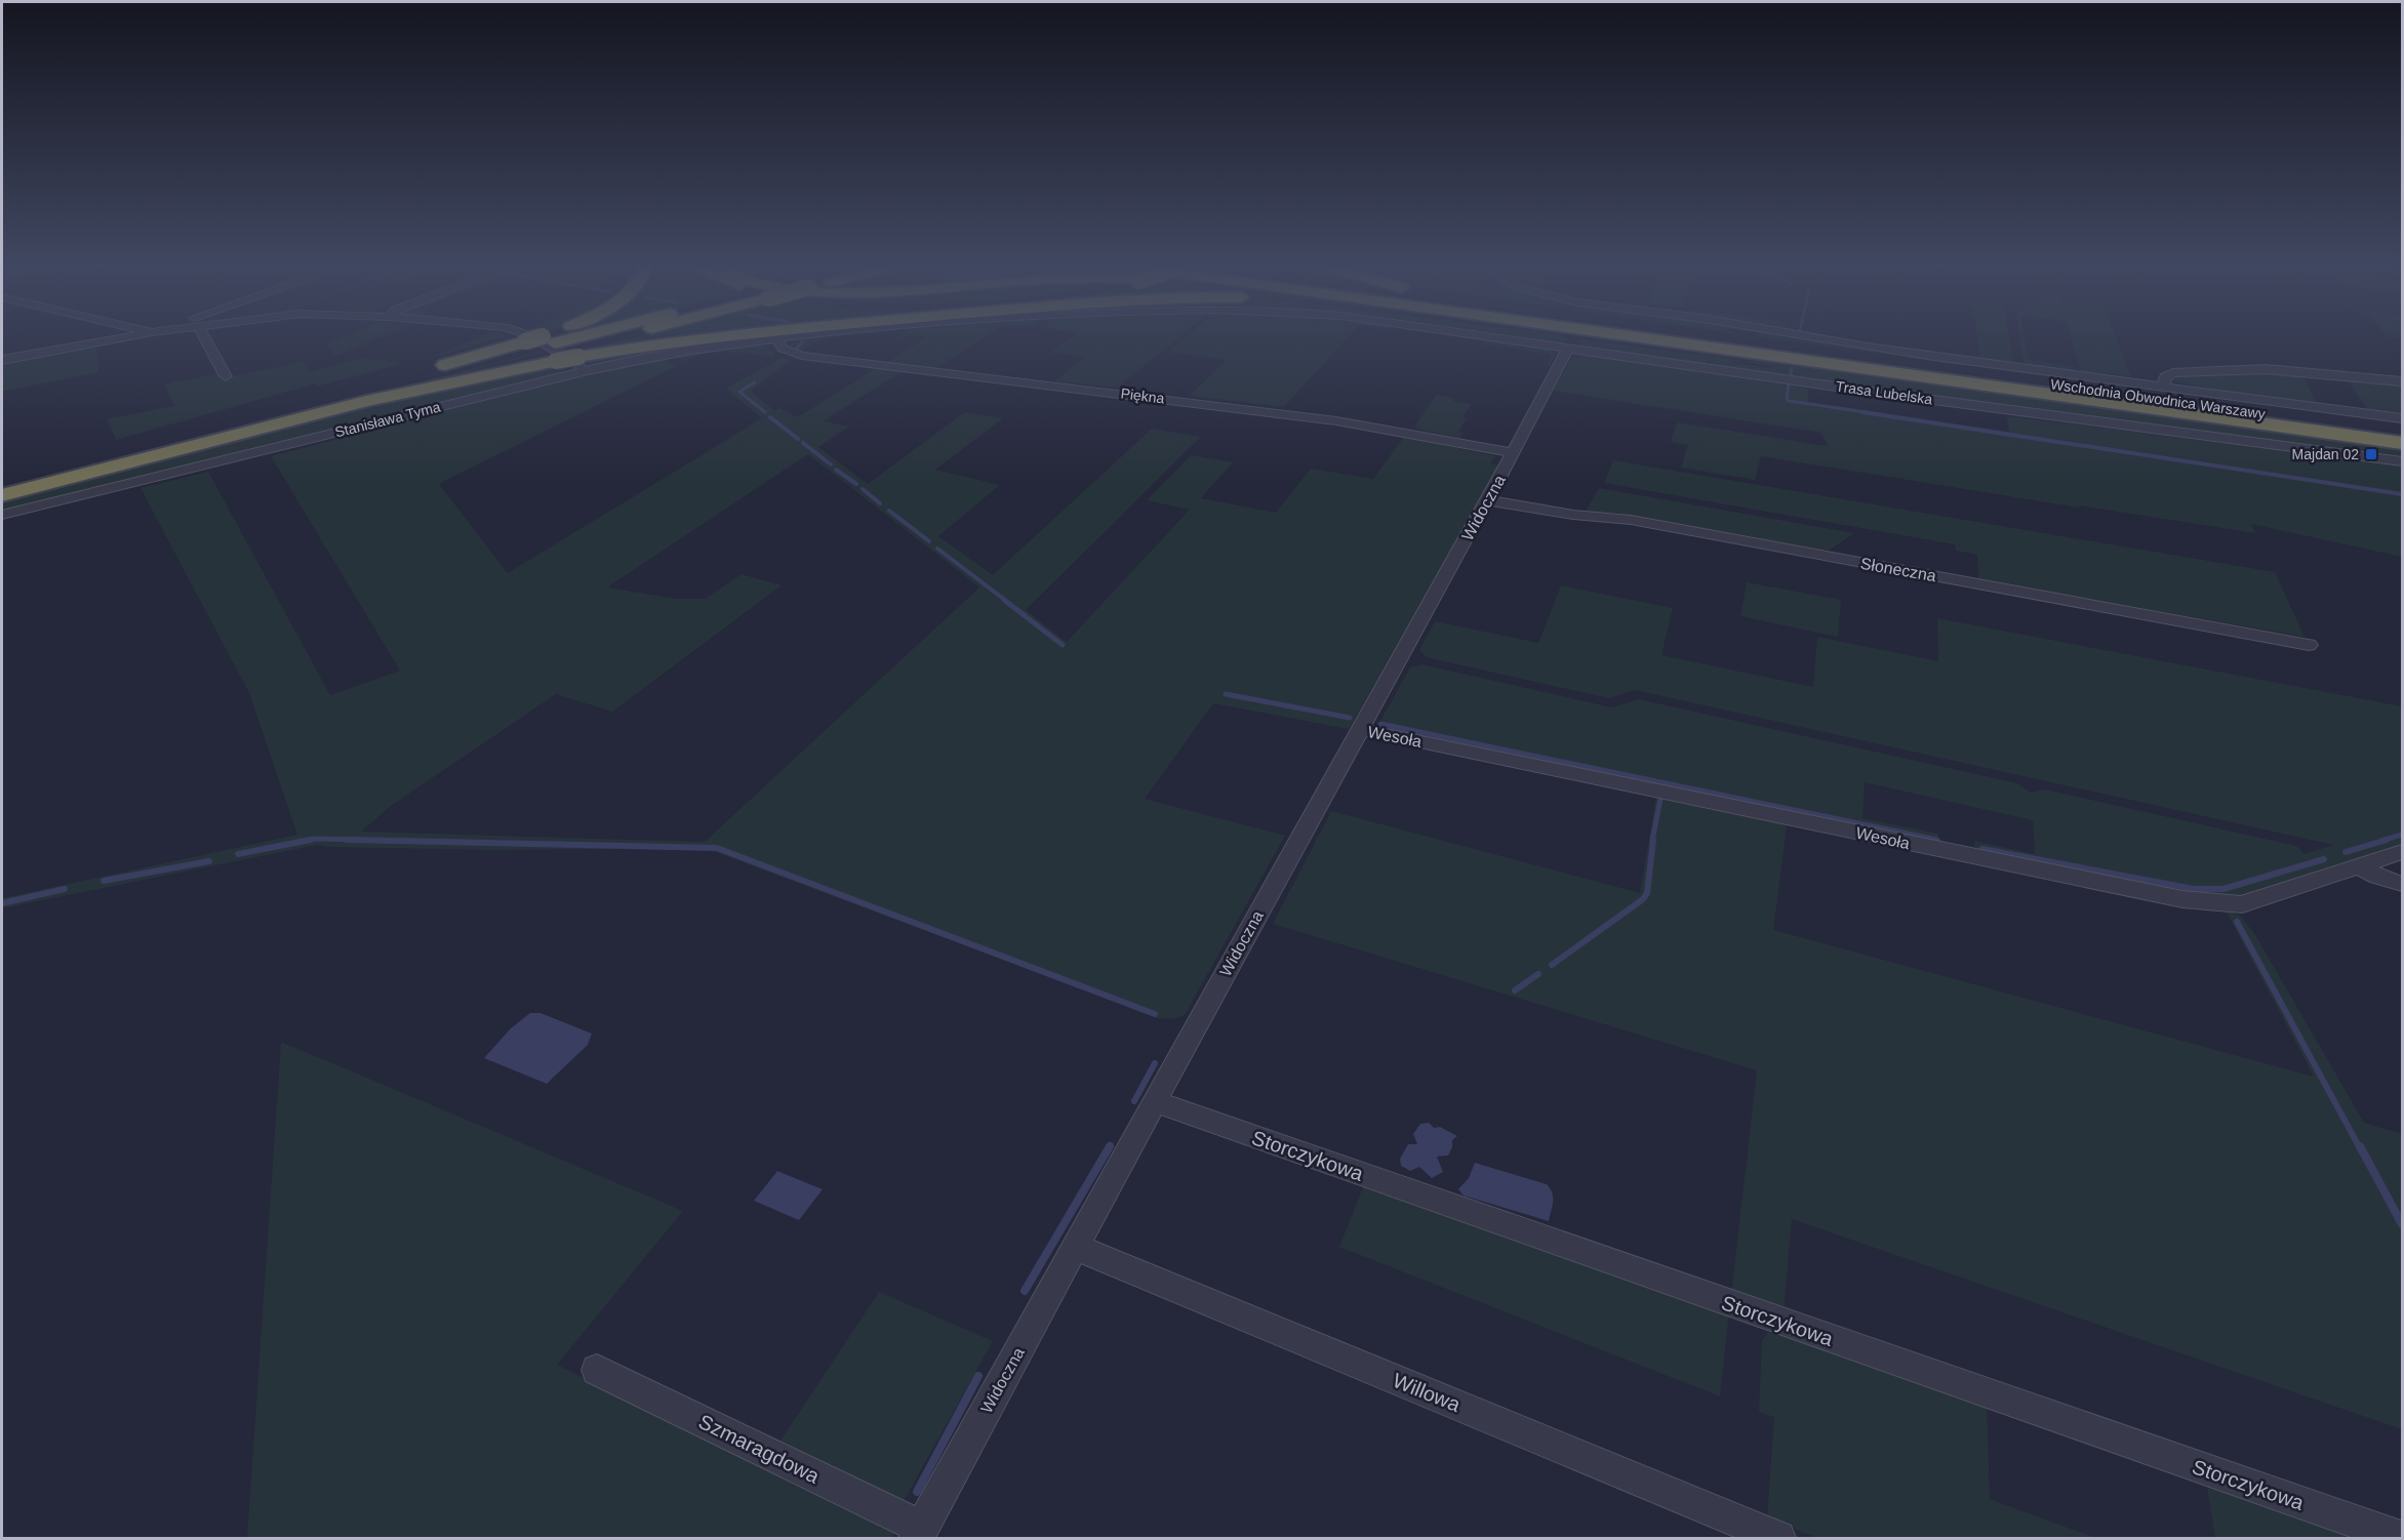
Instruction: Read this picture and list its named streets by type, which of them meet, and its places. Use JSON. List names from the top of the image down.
{
  "streets": {
    "highway": ["Wschodnia Obwodnica Warszawy"],
    "street": [
      "Trasa Lubelska",
      "Piękna",
      "Stanisława Tyma",
      "Widoczna",
      "Słoneczna",
      "Wesoła",
      "Storczykowa",
      "Willowa",
      "Szmaragdowa"
    ]
  },
  "crossings": [
    ["Trasa Lubelska", "Piękna"],
    ["Trasa Lubelska", "Stanisława Tyma"],
    ["Trasa Lubelska", "Widoczna"],
    ["Piękna", "Stanisława Tyma"],
    ["Piękna", "Widoczna"],
    ["Widoczna", "Słoneczna"],
    ["Widoczna", "Wesoła"],
    ["Widoczna", "Storczykowa"],
    ["Widoczna", "Willowa"],
    ["Widoczna", "Szmaragdowa"]
  ],
  "places": {
    "transit": ["Majdan 02"]
  }
}
